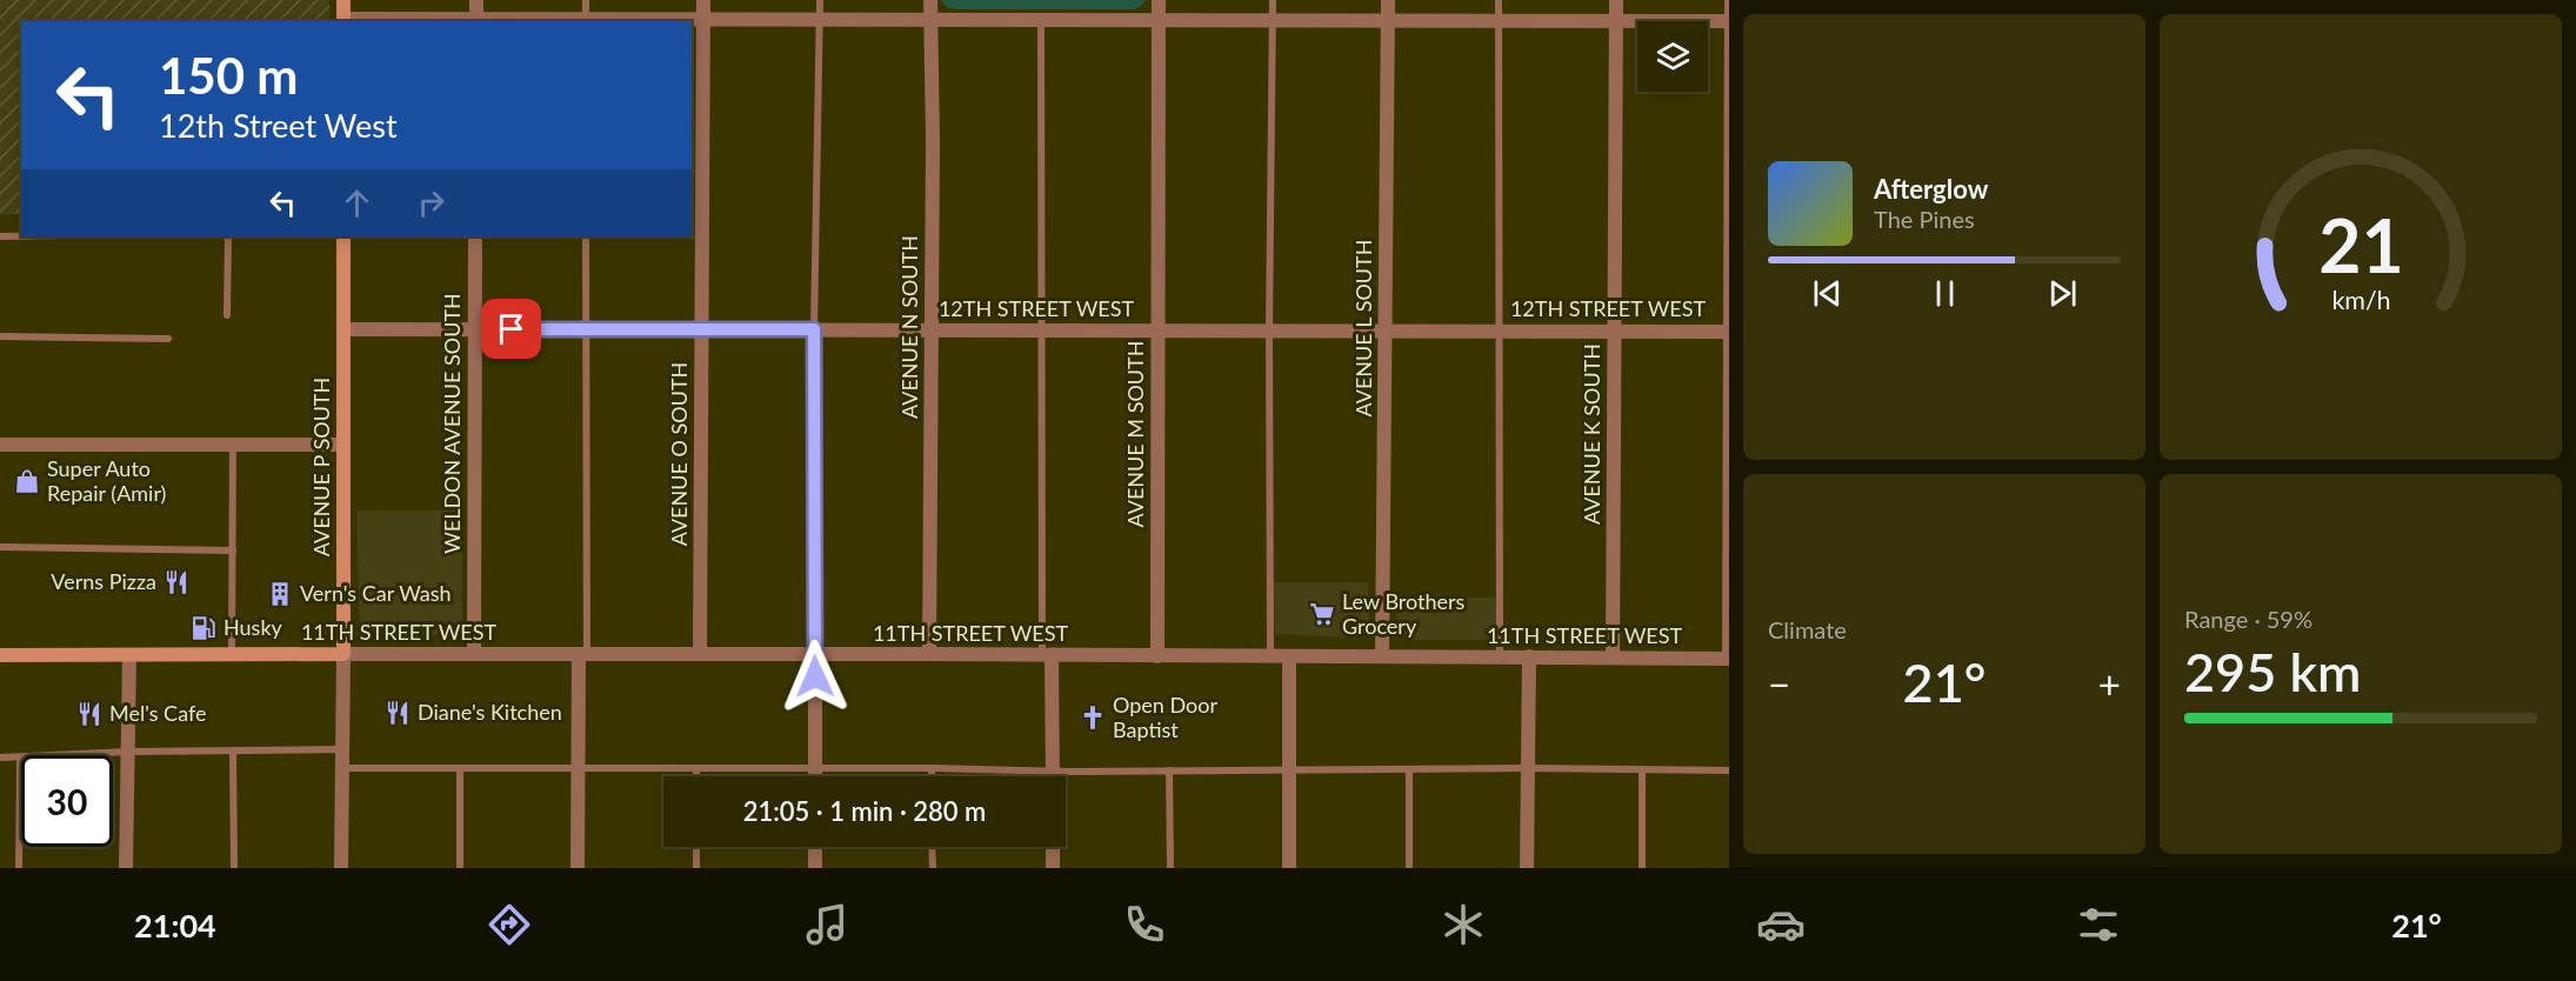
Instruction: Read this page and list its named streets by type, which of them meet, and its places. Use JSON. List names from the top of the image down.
{
  "streets": {
    "main road": ["AVENUE P SOUTH", "11TH STREET WEST"],
    "street": [
      "12TH STREET WEST",
      "AVENUE N SOUTH",
      "AVENUE L SOUTH",
      "WELDON AVENUE SOUTH",
      "AVENUE M SOUTH",
      "AVENUE K SOUTH",
      "AVENUE O SOUTH"
    ]
  },
  "crossings": [
    ["12TH STREET WEST", "AVENUE N SOUTH"],
    ["12TH STREET WEST", "AVENUE L SOUTH"],
    ["12TH STREET WEST", "WELDON AVENUE SOUTH"],
    ["12TH STREET WEST", "AVENUE M SOUTH"],
    ["12TH STREET WEST", "AVENUE K SOUTH"],
    ["12TH STREET WEST", "AVENUE O SOUTH"],
    ["12TH STREET WEST", "AVENUE P SOUTH"],
    ["AVENUE N SOUTH", "11TH STREET WEST"],
    ["AVENUE L SOUTH", "11TH STREET WEST"],
    ["WELDON AVENUE SOUTH", "11TH STREET WEST"],
    ["AVENUE M SOUTH", "11TH STREET WEST"],
    ["AVENUE K SOUTH", "11TH STREET WEST"],
    ["AVENUE O SOUTH", "11TH STREET WEST"],
    ["AVENUE P SOUTH", "11TH STREET WEST"]
  ],
  "places": {
    "shop": ["Super Auto Repair (Amir)"],
    "restaurant": ["Verns Pizza", "Diane's Kitchen", "Mel's Cafe"],
    "building": ["Vern's Car Wash"],
    "supermarket": ["Lew Brothers Grocery"],
    "fuel station": ["Husky"],
    "church": ["Open Door Baptist"]
  },
  "page": {
    "turn": ["150 m", "12th Street West"],
    "song": ["Afterglow", "The Pines"],
    "tile": [
      "Climate",
      ["Range · 59%", "295 km"]
    ],
    "heat": ["−", "21°", "+"],
    "limit": "30",
    "trip": "21:05 · 1 min · 280 m",
    "tabs": ["21:04", "21°"],
    "gauge": ["21", "km/h"]
  }
}
